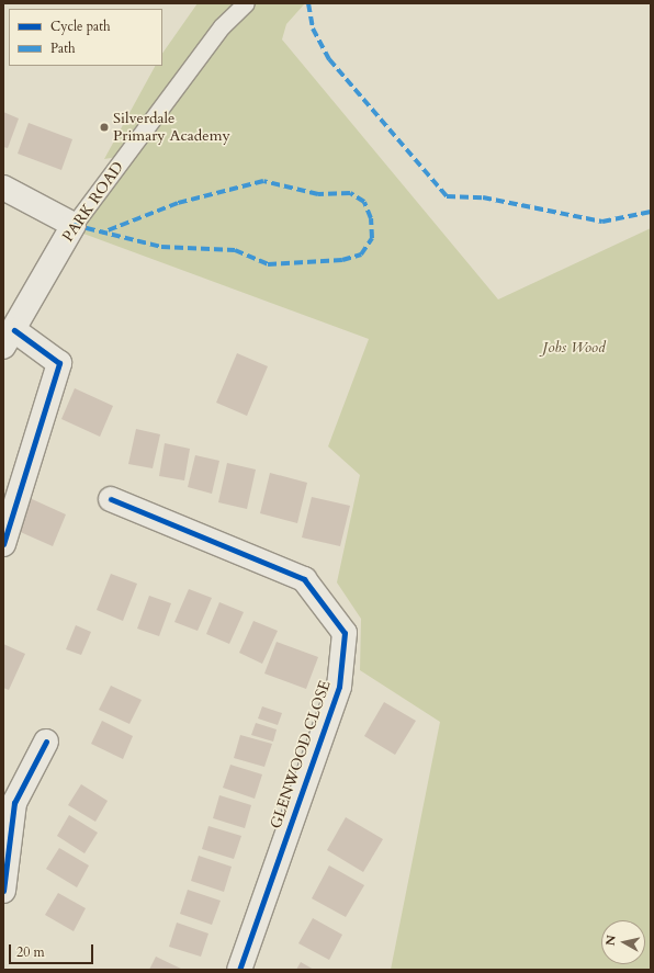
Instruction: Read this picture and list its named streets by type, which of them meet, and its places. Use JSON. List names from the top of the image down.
{
  "streets": {
    "street": ["PARK ROAD", "GLENWOOD CLOSE"]
  },
  "parks": ["Jobs Wood"],
  "places": ["Silverdale Primary Academy"],
  "legend": ["Cycle path", "Path"],
  "scale_bar": "20 m",
  "north": "left"
}
